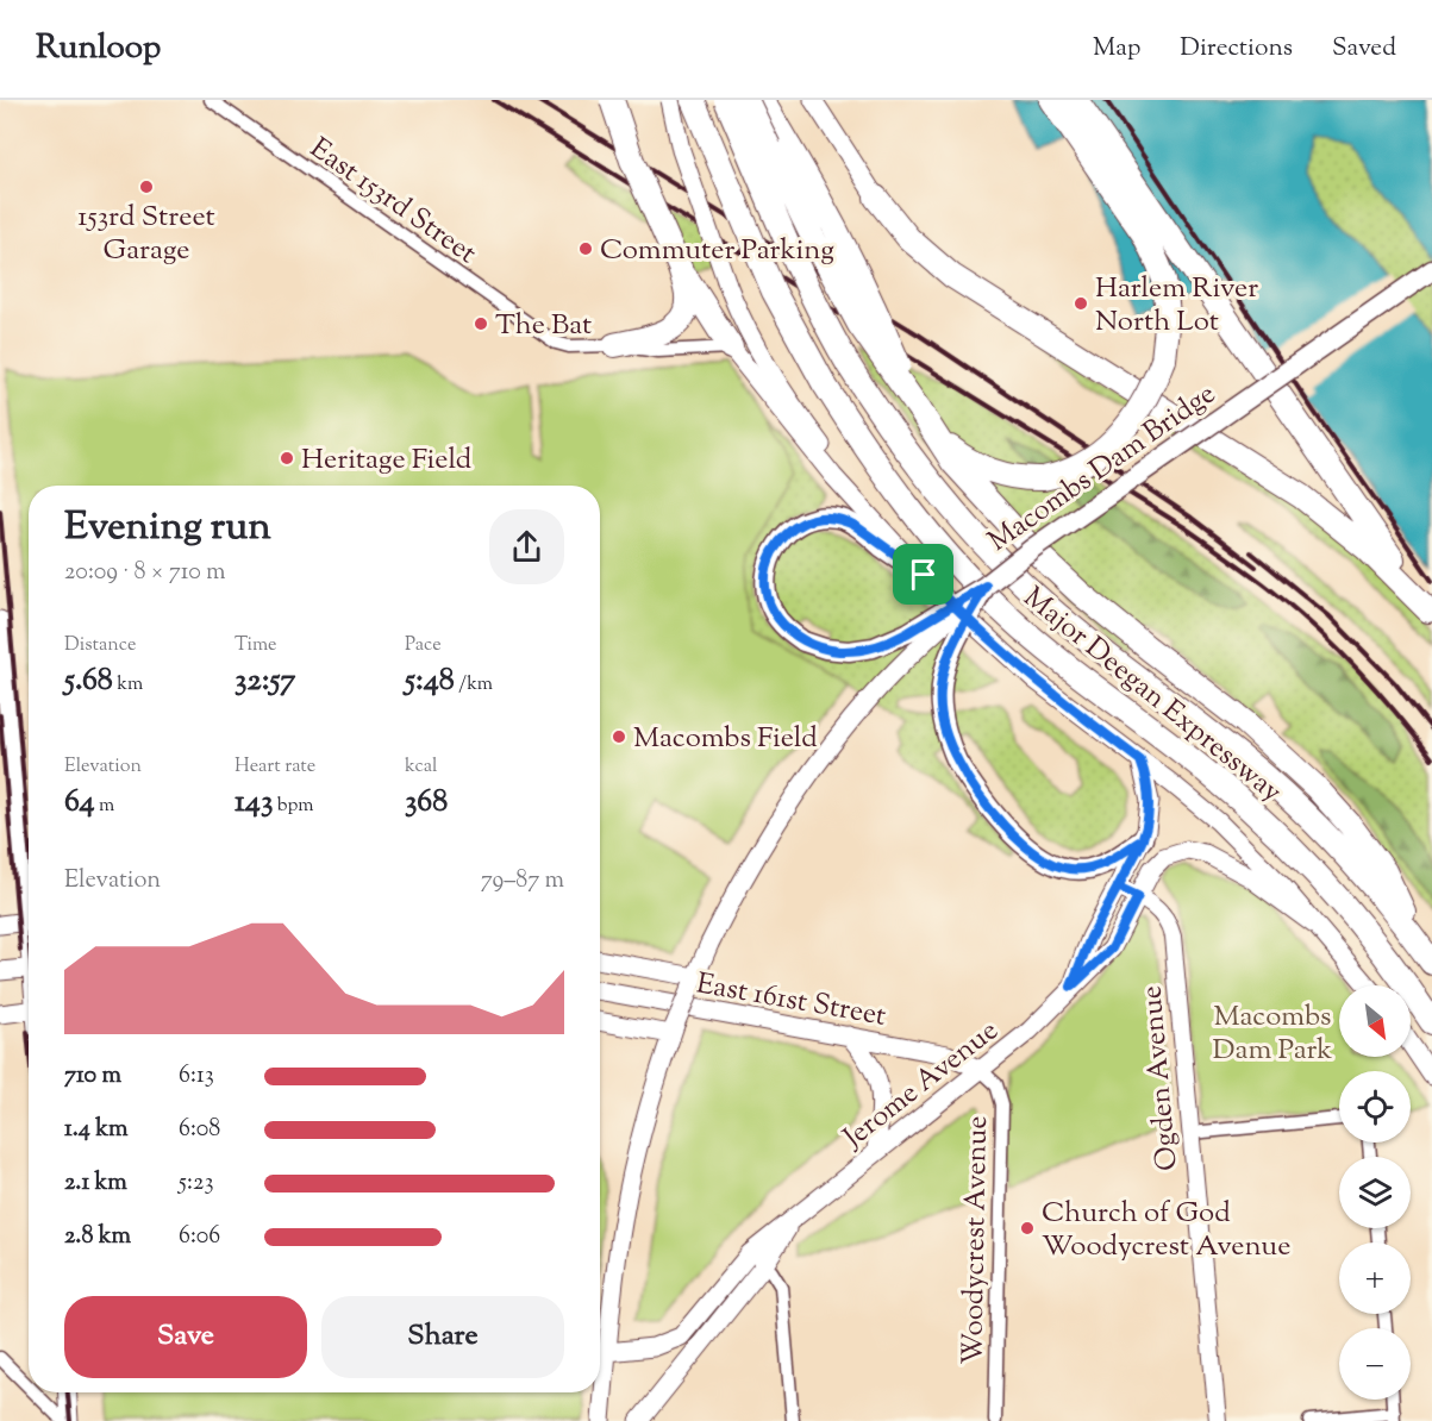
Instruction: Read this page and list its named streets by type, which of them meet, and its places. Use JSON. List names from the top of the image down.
{
  "streets": {
    "highway": ["Major Deegan Expressway"],
    "main road": ["Macombs Dam Bridge", "East 161st Street", "Jerome Avenue"],
    "street": ["East 153rd Street", "Ogden Avenue", "Woodycrest Avenue"]
  },
  "crossings": [
    ["Macombs Dam Bridge", "East 161st Street"],
    ["Macombs Dam Bridge", "Jerome Avenue"],
    ["Major Deegan Expressway", "Jerome Avenue"],
    ["East 161st Street", "Jerome Avenue"],
    ["East 161st Street", "Woodycrest Avenue"],
    ["Ogden Avenue", "Jerome Avenue"],
    ["Jerome Avenue", "Woodycrest Avenue"]
  ],
  "parks": ["Macombs Dam Park"],
  "places": [
    "153rd Street Garage",
    "Commuter Parking",
    "Harlem River North Lot",
    "The Bat",
    "Heritage Field",
    "Macombs Field",
    "Church of God Woodycrest Avenue"
  ],
  "north": "bottom right",
  "page": {
    "header": "Runloop",
    "nav": ["Map", "Directions", "Saved"],
    "heading": ["Evening run", "20:09 · 8 × 710 m"],
    "stats": [
      ["Distance", "5.68 km"],
      ["Time", "32:57"],
      ["Pace", "5:48 /km"],
      ["Elevation", "64 m"],
      ["Heart rate", "143 bpm"],
      ["kcal", "368"]
    ],
    "chart": ["Elevation", "79–87 m"],
    "map_buttons": ["+", "−"],
    "list": [
      {
        "name": "710 m",
        "note": "6:13"
      },
      {
        "name": "1.4 km",
        "note": "6:08"
      },
      {
        "name": "2.1 km",
        "note": "5:23"
      },
      {
        "name": "2.8 km",
        "note": "6:06"
      }
    ],
    "buttons": ["Save", "Share"]
  }
}
